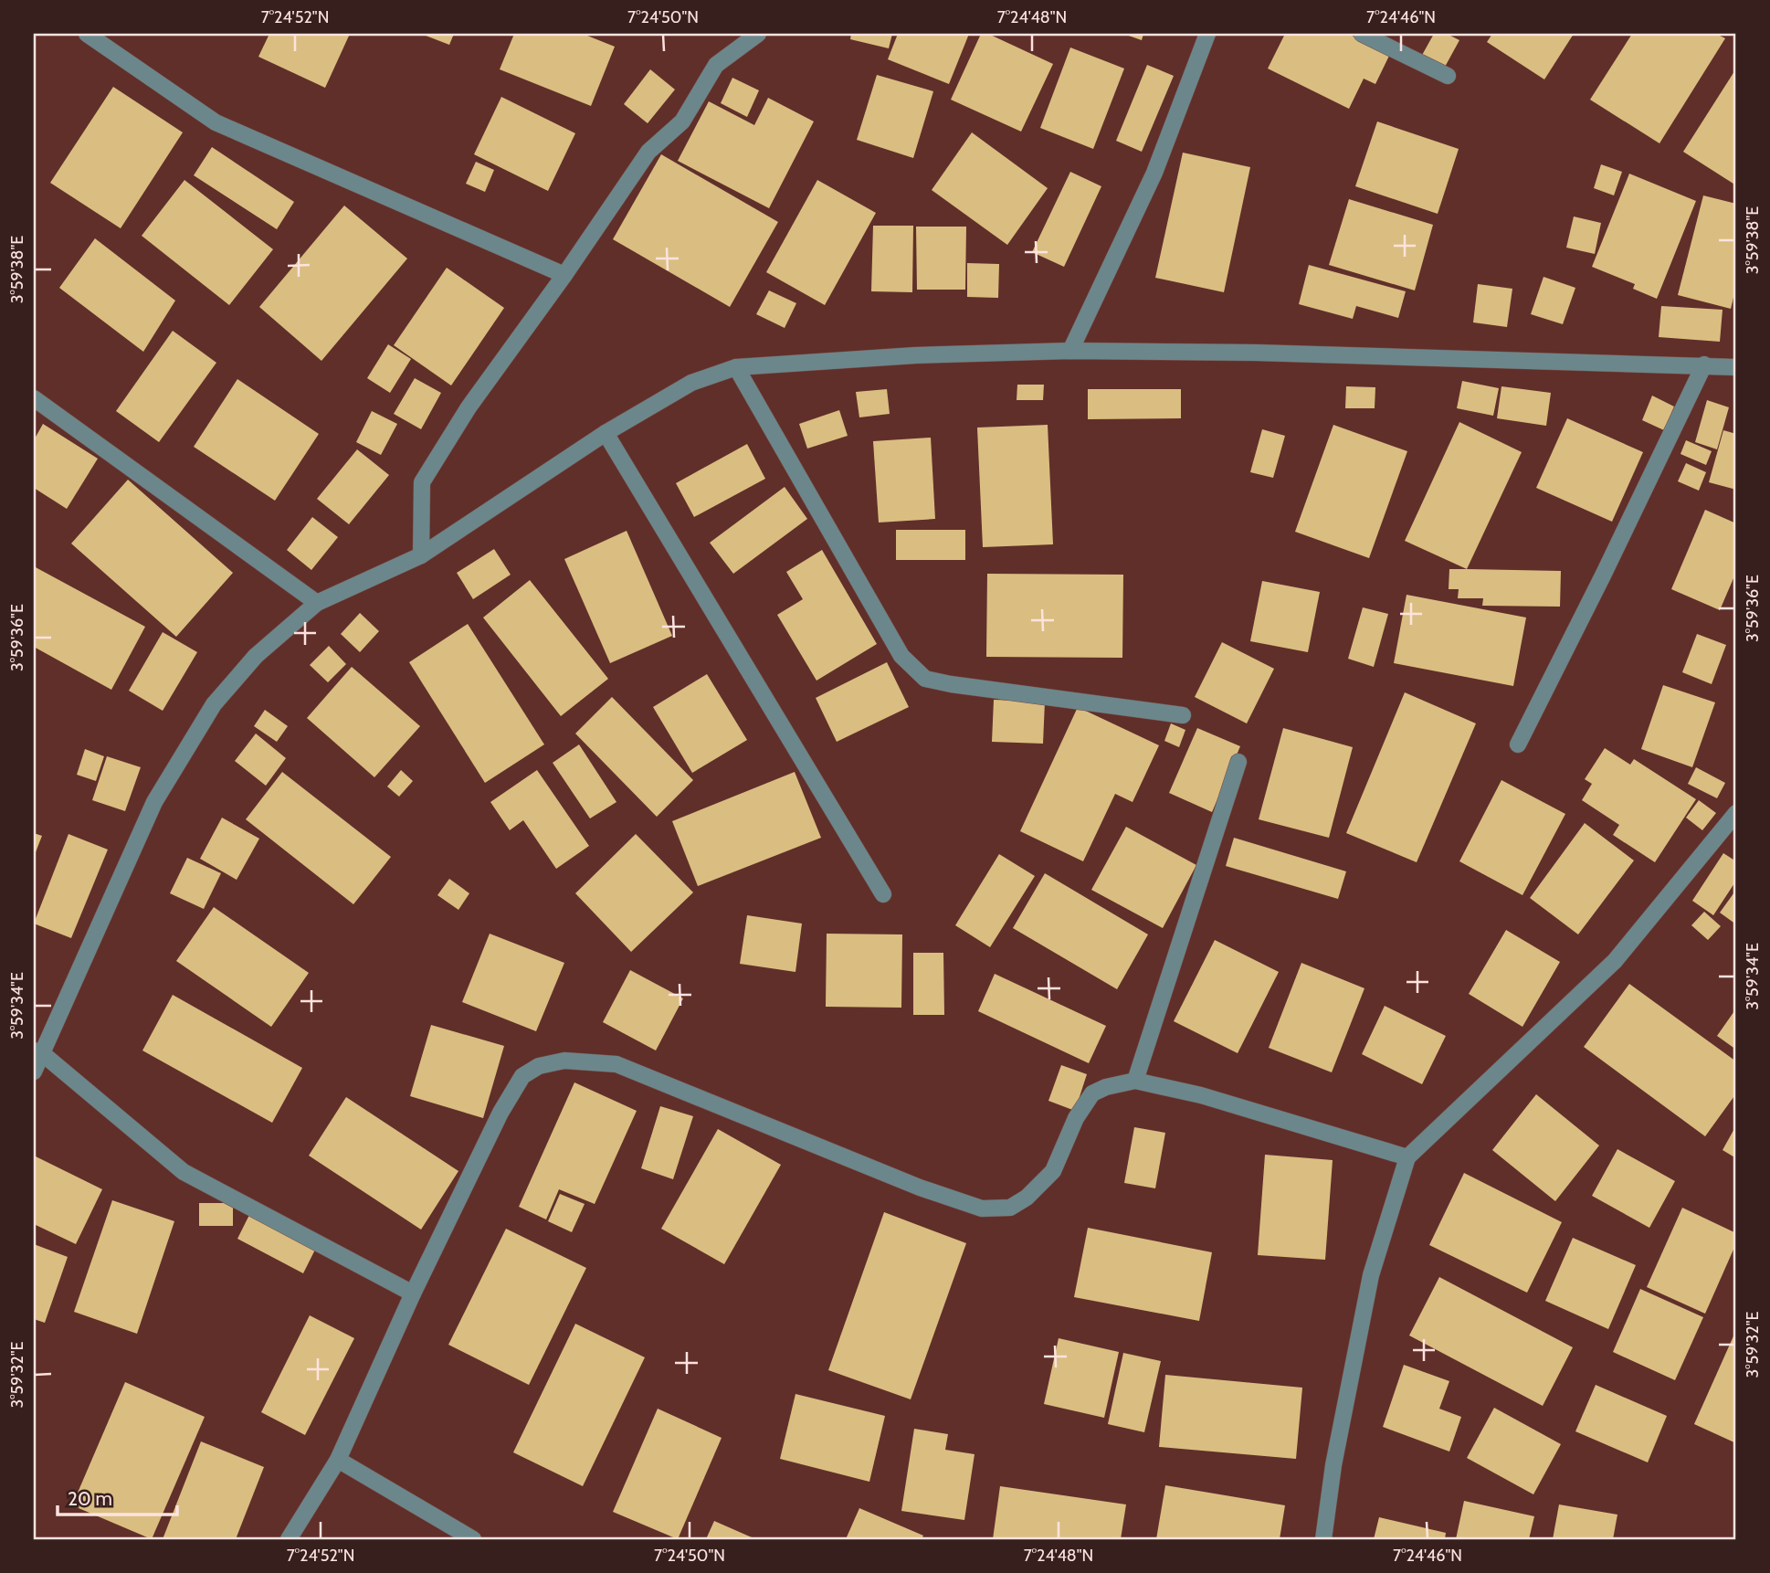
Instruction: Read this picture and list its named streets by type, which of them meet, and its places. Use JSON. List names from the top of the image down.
{
  "scale_bar": "20 m",
  "coordinates": [
    "7°24'52\"N",
    "7°24'50\"N",
    "7°24'48\"N",
    "7°24'46\"N",
    "3°59'38\"E",
    "3°59'36\"E",
    "3°59'34\"E",
    "3°59'32\"E"
  ]
}
